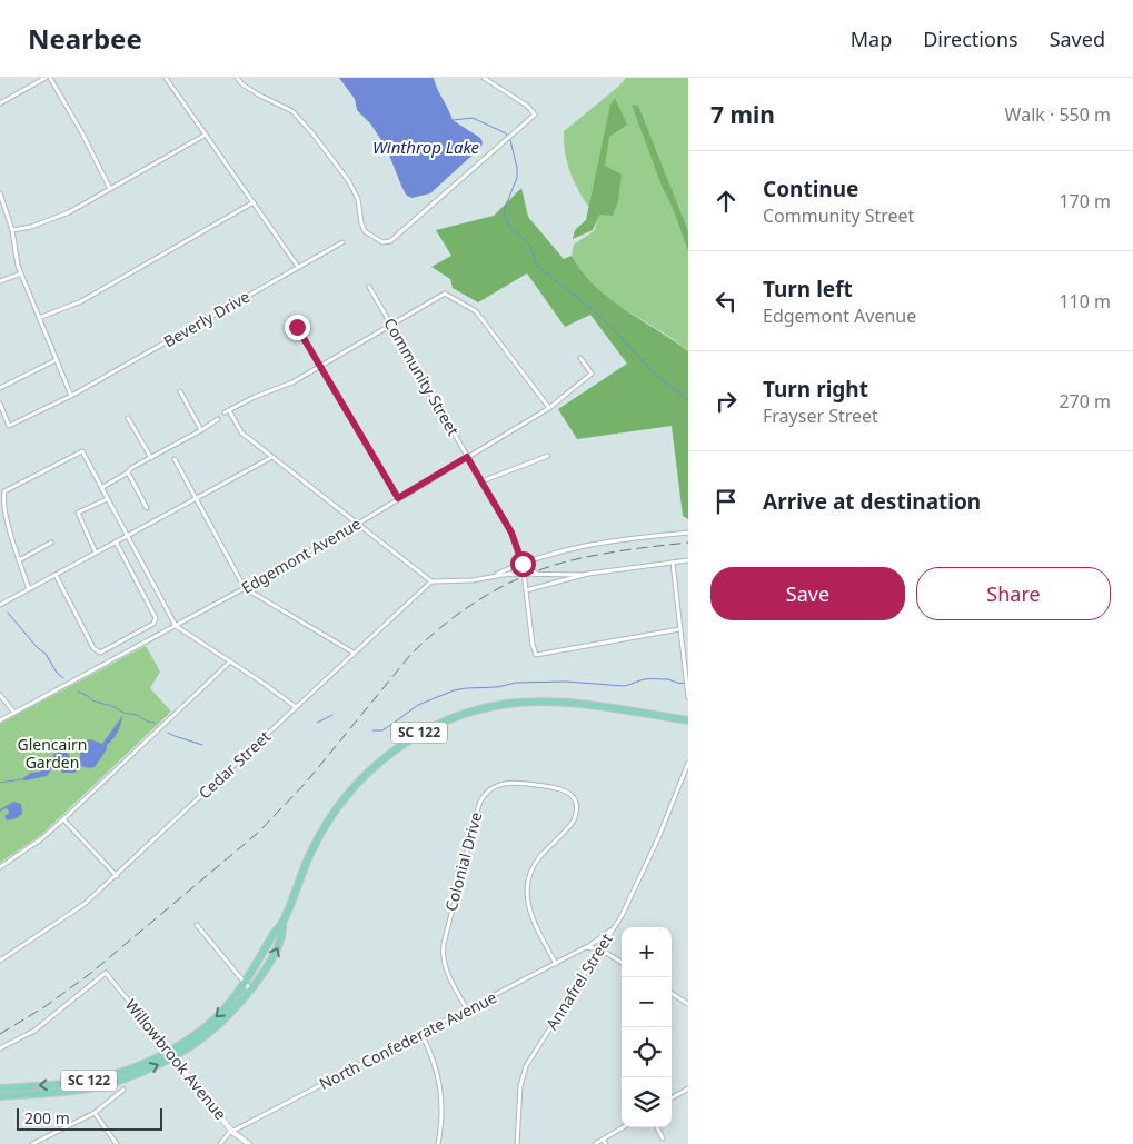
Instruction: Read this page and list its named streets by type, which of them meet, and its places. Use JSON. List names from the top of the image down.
{
  "streets": {
    "main road": ["SC 122"],
    "street": [
      "Beverly Drive",
      "Community Street",
      "Edgemont Avenue",
      "Cedar Street",
      "Colonial Drive",
      "Annafrel Street",
      "North Confederate Avenue",
      "Willowbrook Avenue"
    ]
  },
  "crossings": [
    ["Community Street", "Edgemont Avenue"],
    ["SC 122", "Willowbrook Avenue"],
    ["Colonial Drive", "North Confederate Avenue"],
    ["Annafrel Street", "North Confederate Avenue"],
    ["North Confederate Avenue", "Willowbrook Avenue"]
  ],
  "water": ["Winthrop Lake"],
  "parks": ["Glencairn Garden"],
  "scale_bar": "200 m",
  "page": {
    "header": "Nearbee",
    "nav": ["Map", "Directions", "Saved"],
    "heading": ["7 min", "Walk · 550 m"],
    "list": [
      ["Continue", "Community Street", "170 m"],
      ["Turn left", "Edgemont Avenue", "110 m"],
      ["Turn right", "Frayser Street", "270 m"],
      "Arrive at destination"
    ],
    "buttons": ["Save", "Share"],
    "map_buttons": ["+", "−"],
    "scale": "200 m"
  }
}
